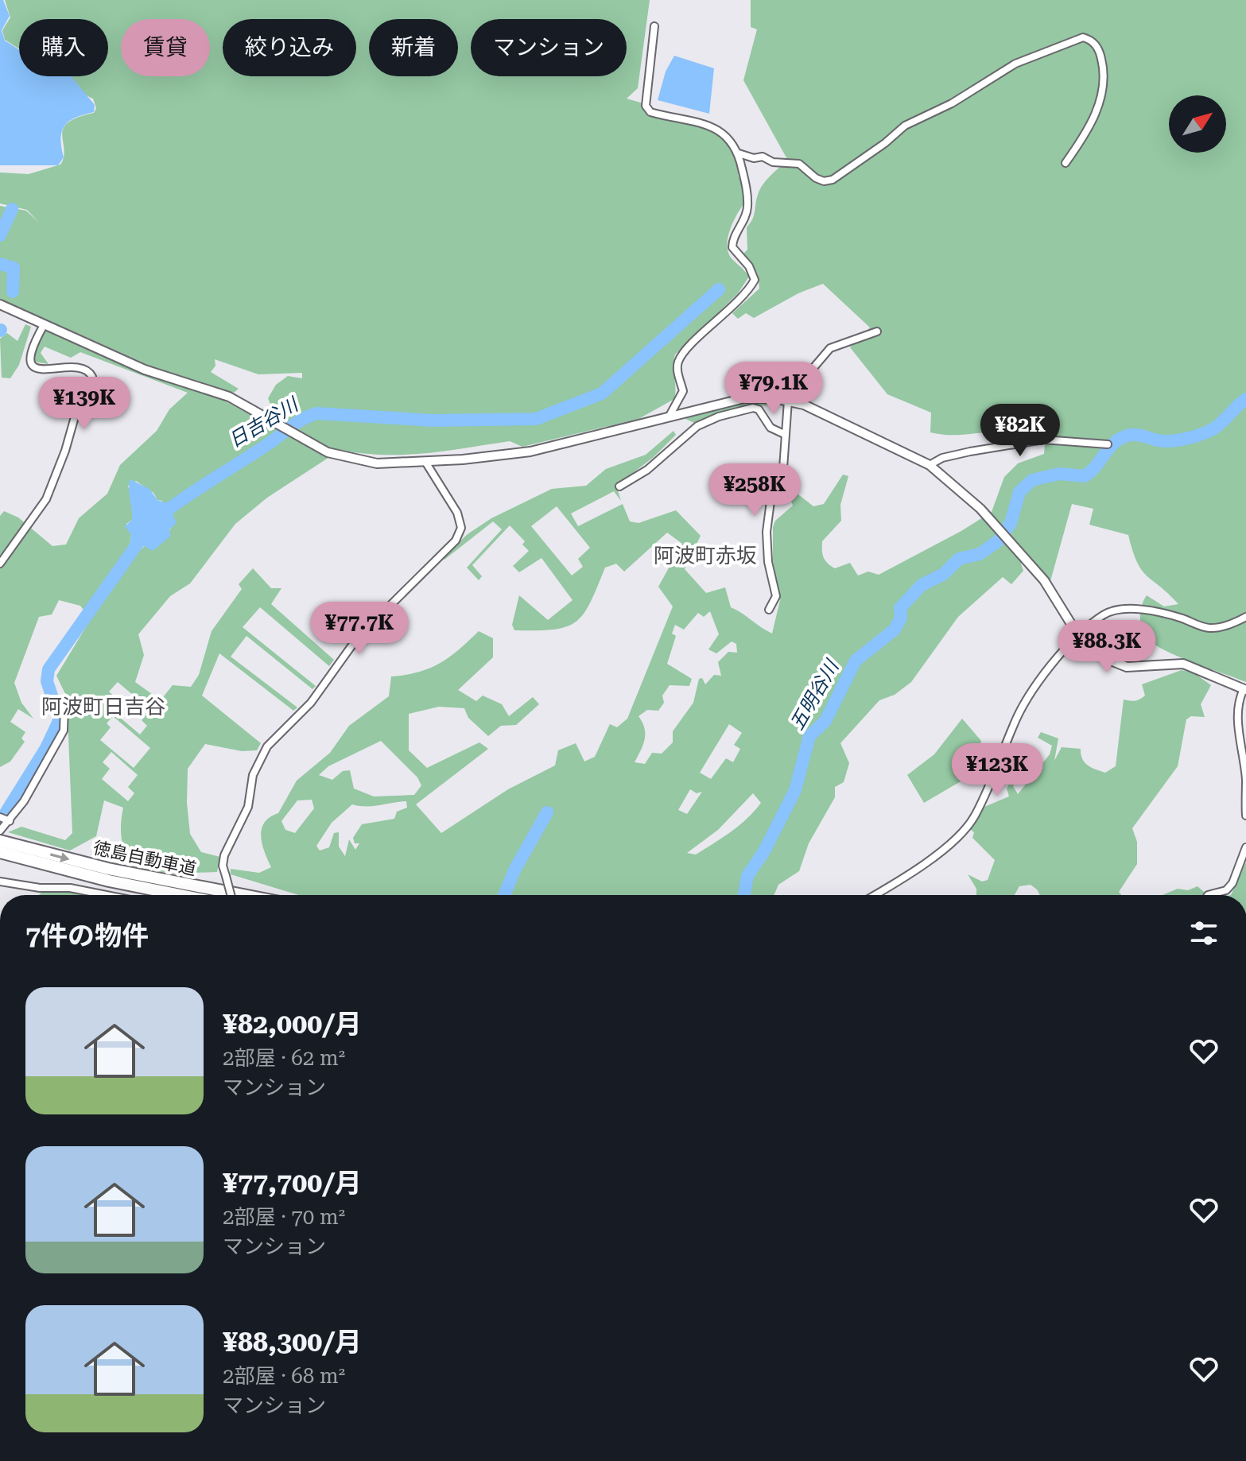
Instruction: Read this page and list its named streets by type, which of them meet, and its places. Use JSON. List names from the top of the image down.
{
  "streets": {
    "highway": ["徳島自動車道"]
  },
  "districts": ["阿波町赤坂", "阿波町日吉谷"],
  "water": ["日吉谷川", "五明谷川"],
  "north": "top right",
  "page": {
    "chip": [
      "購入",
      "賃貸",
      "絞り込み",
      "新着",
      "マンション"
    ],
    "price": [
      "¥79.1K",
      "¥139K",
      "¥82K",
      "¥258K",
      "¥77.7K",
      "¥88.3K",
      "¥123K"
    ],
    "heading": "7件の物件",
    "list": [
      {
        "name": "¥82,000/月",
        "note": "2部屋 · 62 m² · マンション"
      },
      {
        "name": "¥77,700/月",
        "note": "2部屋 · 70 m² · マンション"
      },
      {
        "name": "¥88,300/月",
        "note": "2部屋 · 68 m² · マンション"
      }
    ]
  }
}
